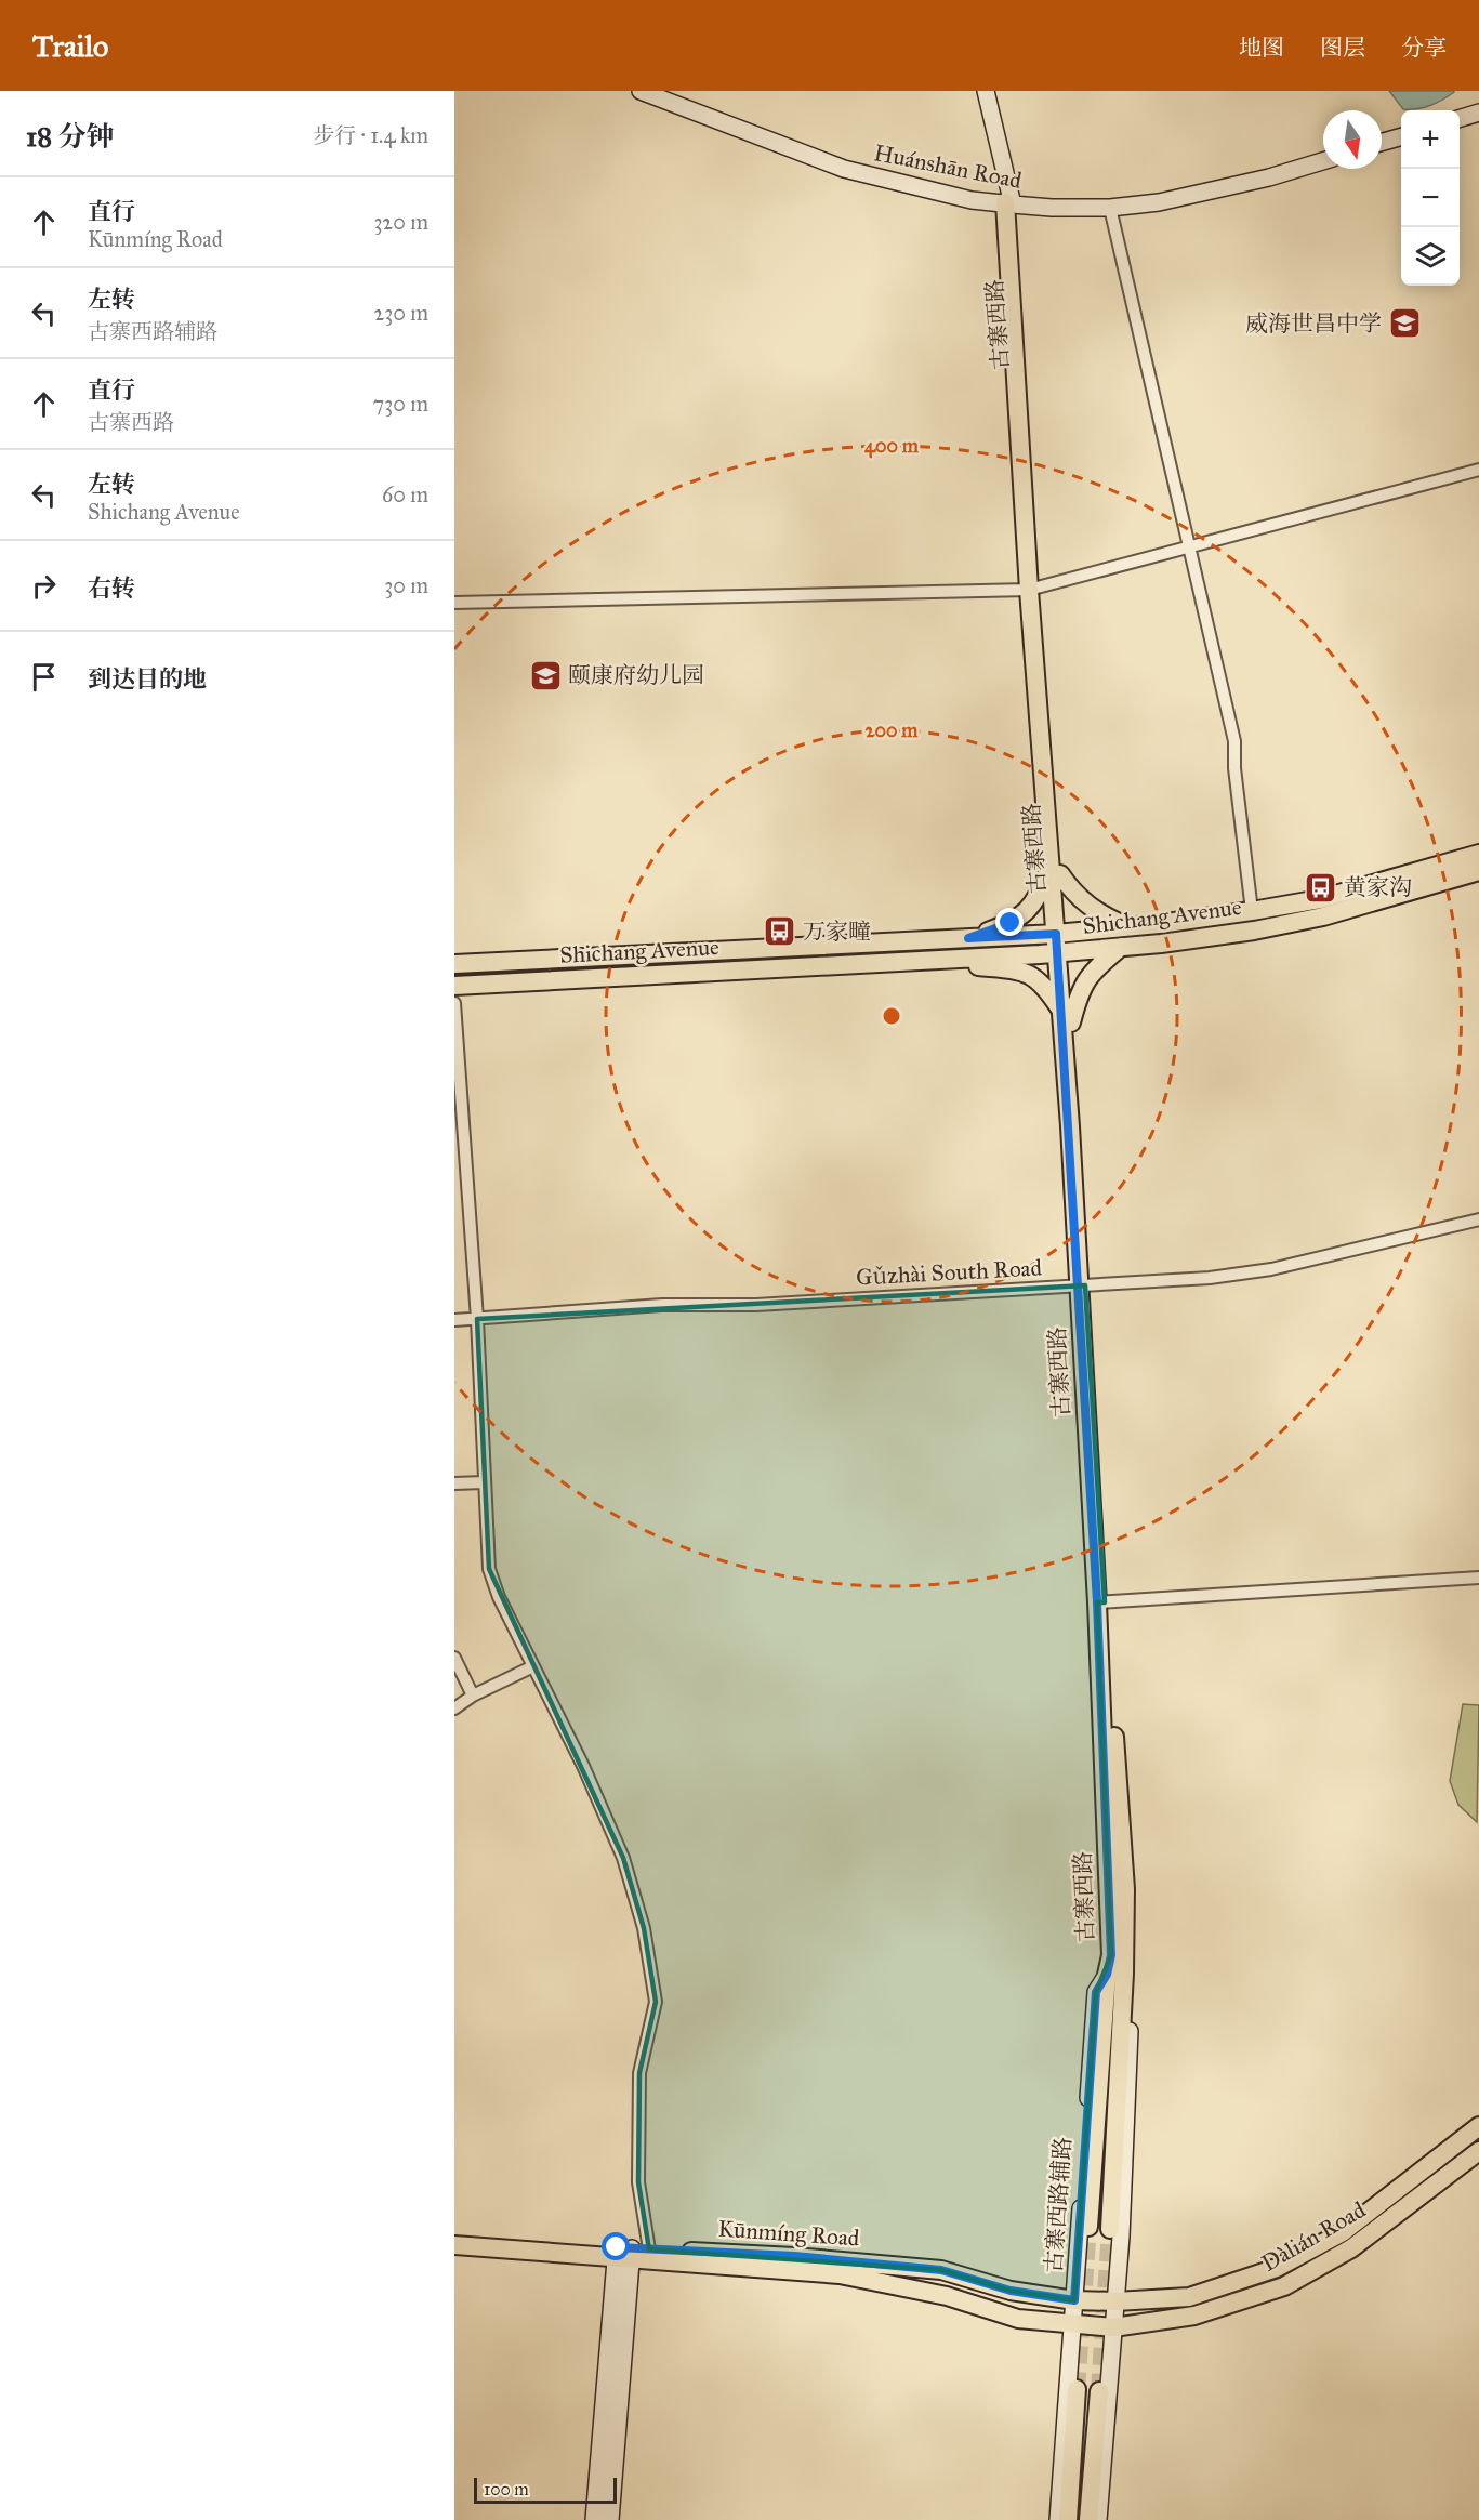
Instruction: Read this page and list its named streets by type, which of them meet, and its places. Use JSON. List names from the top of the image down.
{
  "streets": {
    "main road": [
      "Huánshān Road",
      "古寨西路",
      "Shichang Avenue",
      "古寨西路辅路",
      "Kūnmíng Road",
      "Dàlián Road"
    ],
    "street": ["Gǔzhài South Road"]
  },
  "crossings": [
    ["Huánshān Road", "古寨西路"],
    ["古寨西路", "Shichang Avenue"],
    ["古寨西路", "Gǔzhài South Road"],
    ["古寨西路", "古寨西路辅路"],
    ["古寨西路辅路", "Kūnmíng Road"],
    ["Kūnmíng Road", "Dàlián Road"]
  ],
  "places": {
    "school or university": ["威海世昌中学", "颐康府幼儿园"],
    "bus stop": ["黄家沟", "万家疃"]
  },
  "scale_bar": "100 m",
  "north": "bottom",
  "page": {
    "header": "Trailo",
    "nav": ["地图", "图层", "分享"],
    "heading": ["18 分钟", "步行 · 1.4 km"],
    "map_buttons": ["+", "−"],
    "list": [
      ["直行", "Kūnmíng Road", "320 m"],
      ["左转", "古寨西路辅路", "230 m"],
      ["直行", "古寨西路", "730 m"],
      ["左转", "Shichang Avenue", "60 m"],
      ["右转", "30 m"],
      "到达目的地"
    ],
    "scale": "100 m"
  },
  "rings": ["400 m", "200 m"]
}
